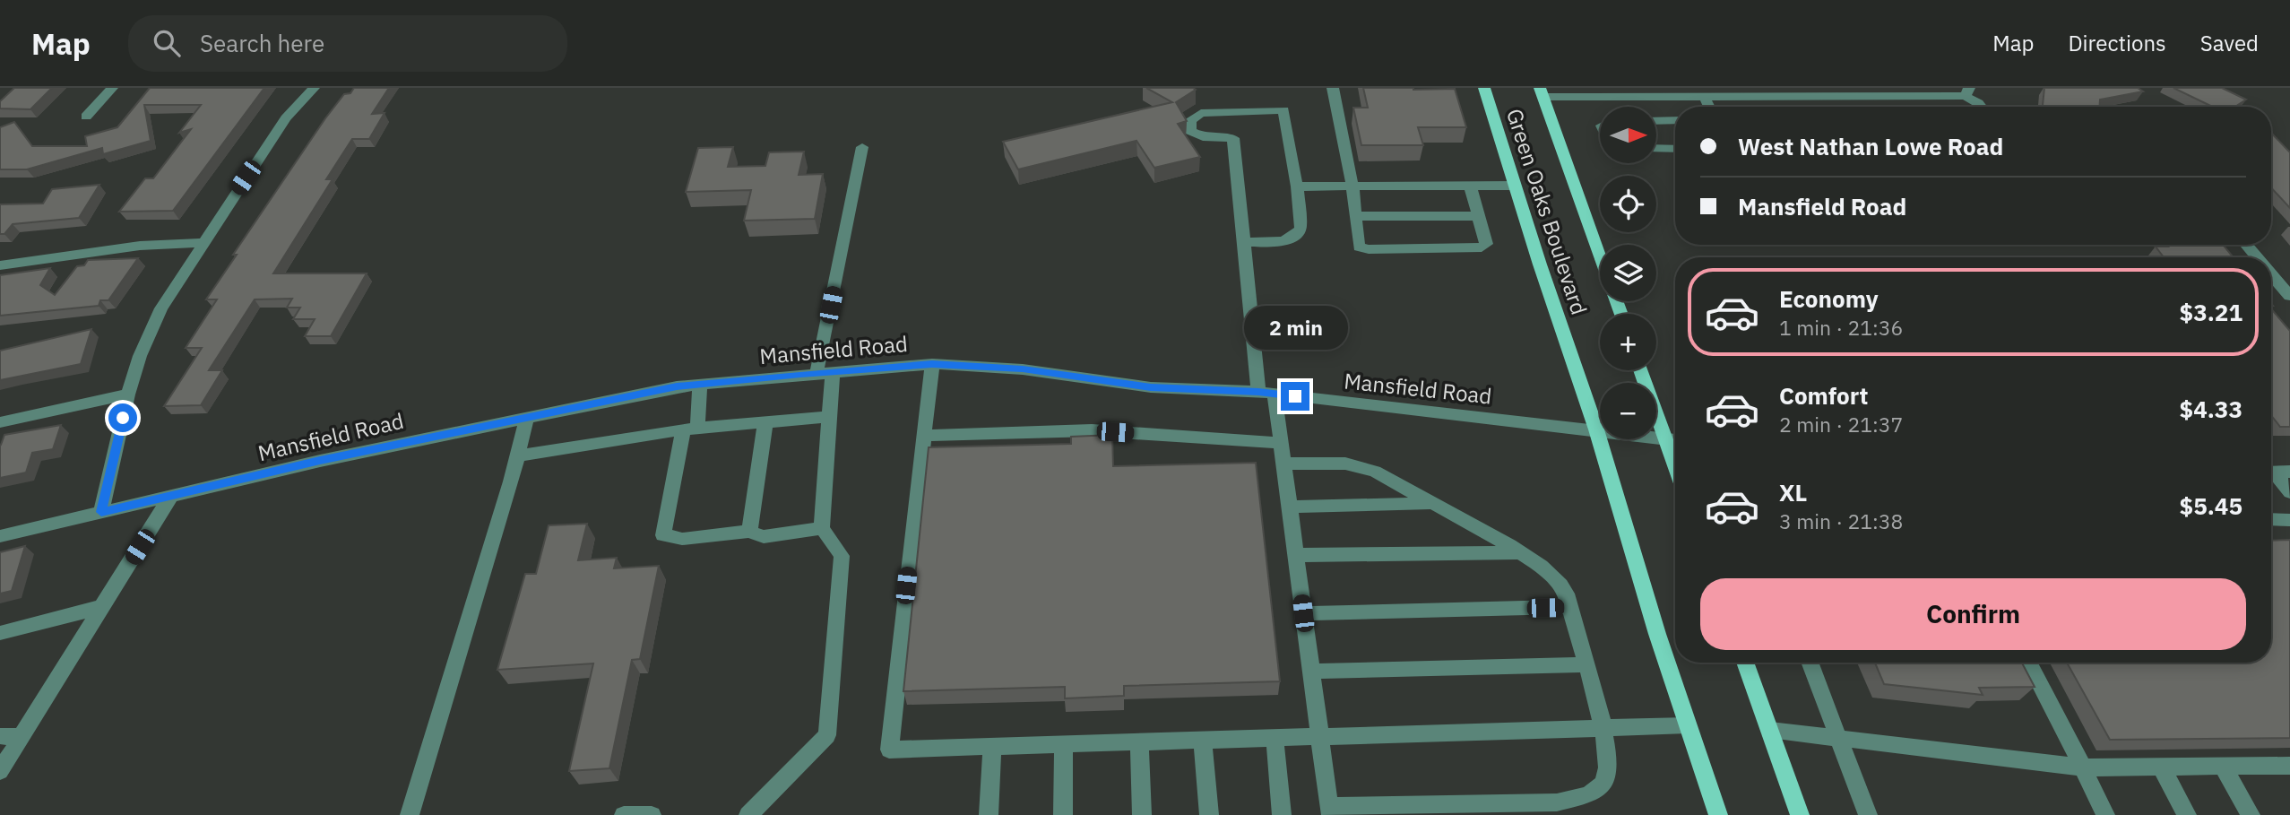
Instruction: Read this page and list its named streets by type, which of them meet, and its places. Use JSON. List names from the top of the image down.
{
  "streets": {
    "main road": ["Green Oaks Boulevard"],
    "street": ["Mansfield Road"]
  },
  "crossings": [
    ["Green Oaks Boulevard", "Mansfield Road"]
  ],
  "north": "right",
  "page": {
    "header": "Map",
    "search": "Search here",
    "nav": ["Map", "Directions", "Saved"],
    "map_buttons": ["+", "−"],
    "banner": ["West Nathan Lowe Road", "Mansfield Road"],
    "list": [
      {
        "name": "Economy",
        "note": "1 min · 21:36",
        "value": "$3.21"
      },
      {
        "name": "Comfort",
        "note": "2 min · 21:37",
        "value": "$4.33"
      },
      {
        "name": "XL",
        "note": "3 min · 21:38",
        "value": "$5.45"
      }
    ],
    "bubble": "2 min",
    "buttons": "Confirm"
  }
}
